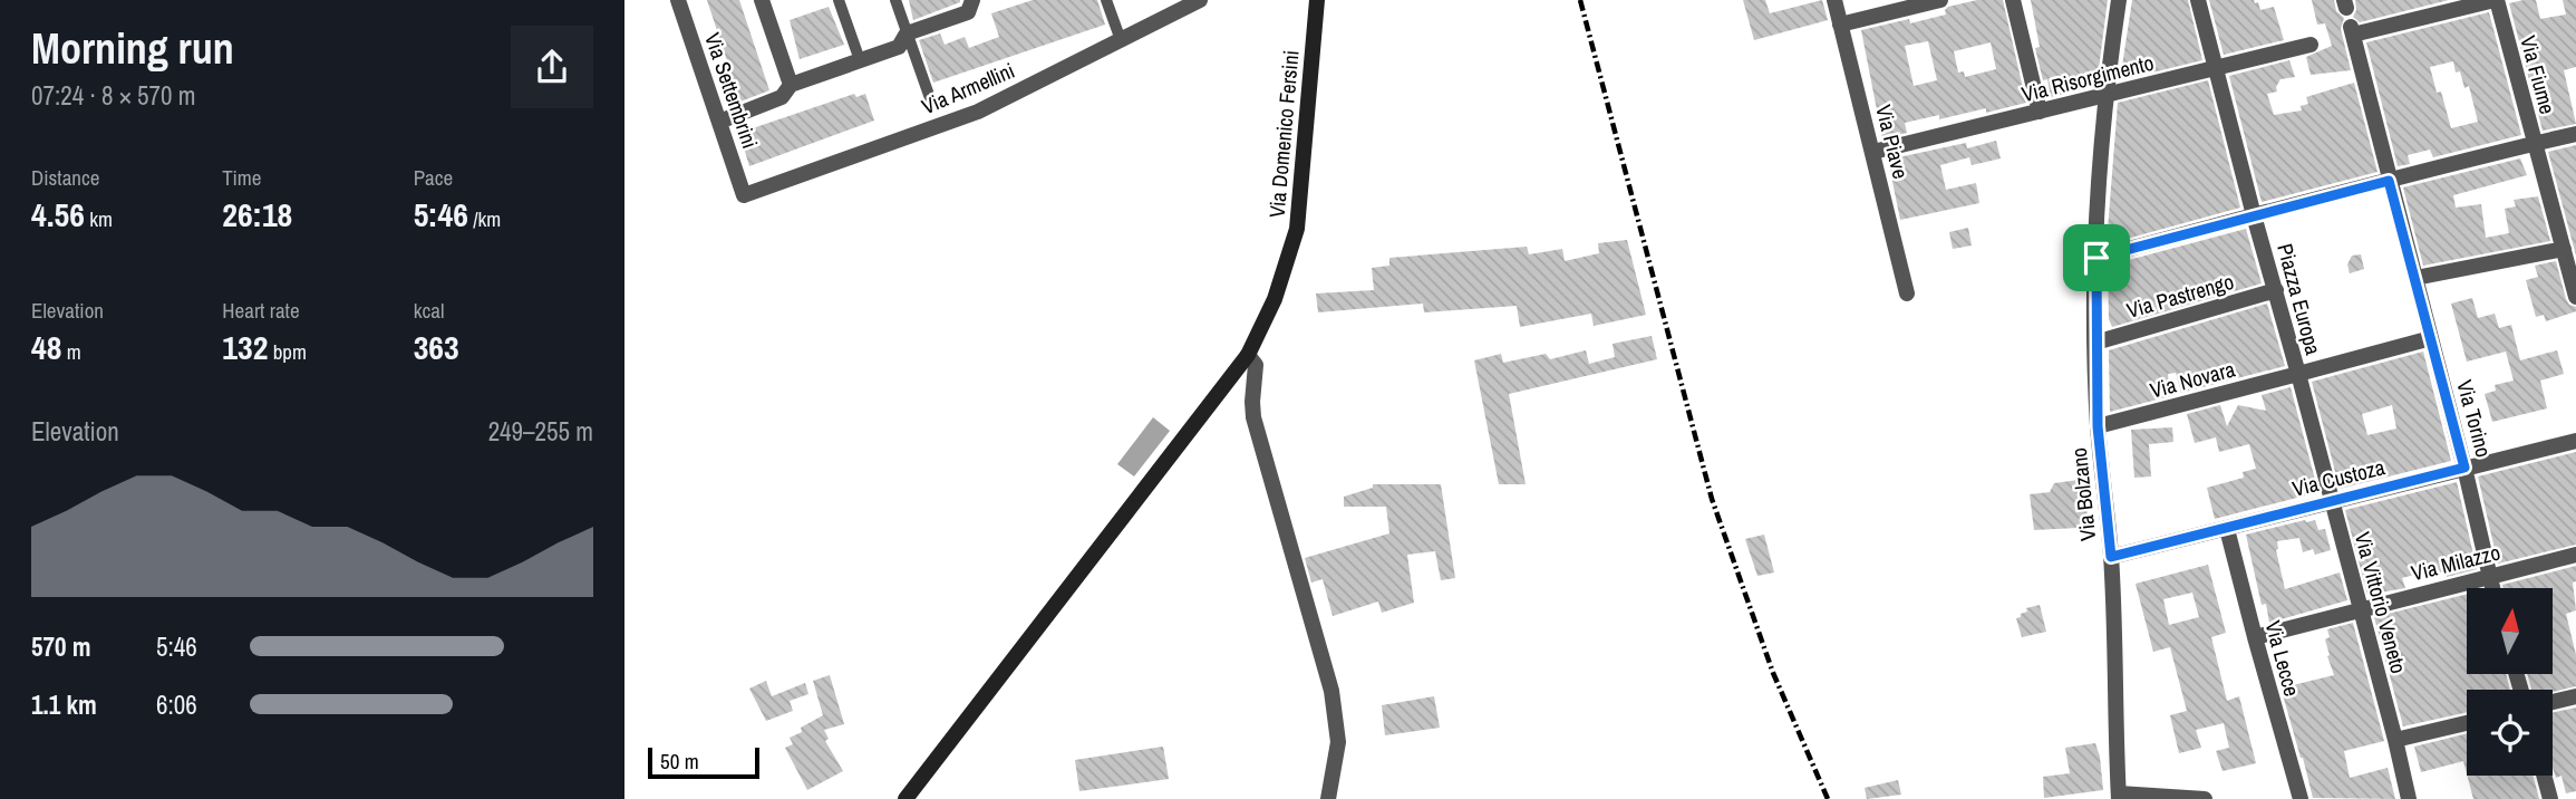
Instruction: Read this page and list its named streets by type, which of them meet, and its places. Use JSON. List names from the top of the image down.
{
  "streets": {
    "main road": ["Via Domenico Fersini"],
    "street": [
      "Via Fiume",
      "Via Risorgimento",
      "Via Armellini",
      "Via Settembrini",
      "Via Piave",
      "Via Pastrengo",
      "Piazza Europa",
      "Via Novara",
      "Via Torino",
      "Via Custoza",
      "Via Bolzano",
      "Via Milazzo",
      "Via Vittorio Veneto",
      "Via Lecce"
    ]
  },
  "crossings": [
    ["Via Risorgimento", "Via Piave"],
    ["Via Risorgimento", "Via Bolzano"],
    ["Via Armellini", "Via Settembrini"],
    ["Via Pastrengo", "Piazza Europa"],
    ["Via Pastrengo", "Via Bolzano"],
    ["Piazza Europa", "Via Novara"],
    ["Piazza Europa", "Via Torino"],
    ["Piazza Europa", "Via Vittorio Veneto"],
    ["Via Novara", "Via Bolzano"],
    ["Via Novara", "Via Vittorio Veneto"],
    ["Via Torino", "Via Custoza"],
    ["Via Torino", "Via Milazzo"],
    ["Via Custoza", "Via Bolzano"],
    ["Via Custoza", "Via Vittorio Veneto"],
    ["Via Custoza", "Via Lecce"],
    ["Via Milazzo", "Via Vittorio Veneto"],
    ["Via Milazzo", "Via Lecce"]
  ],
  "scale_bar": "50 m",
  "north": "top",
  "page": {
    "heading": ["Morning run", "07:24 · 8 × 570 m"],
    "stats": [
      ["Distance", "4.56 km"],
      ["Time", "26:18"],
      ["Pace", "5:46 /km"],
      ["Elevation", "48 m"],
      ["Heart rate", "132 bpm"],
      ["kcal", "363"]
    ],
    "chart": ["Elevation", "249–255 m"],
    "list": [
      {
        "name": "570 m",
        "note": "5:46"
      },
      {
        "name": "1.1 km",
        "note": "6:06"
      }
    ],
    "scale": "50 m"
  }
}
